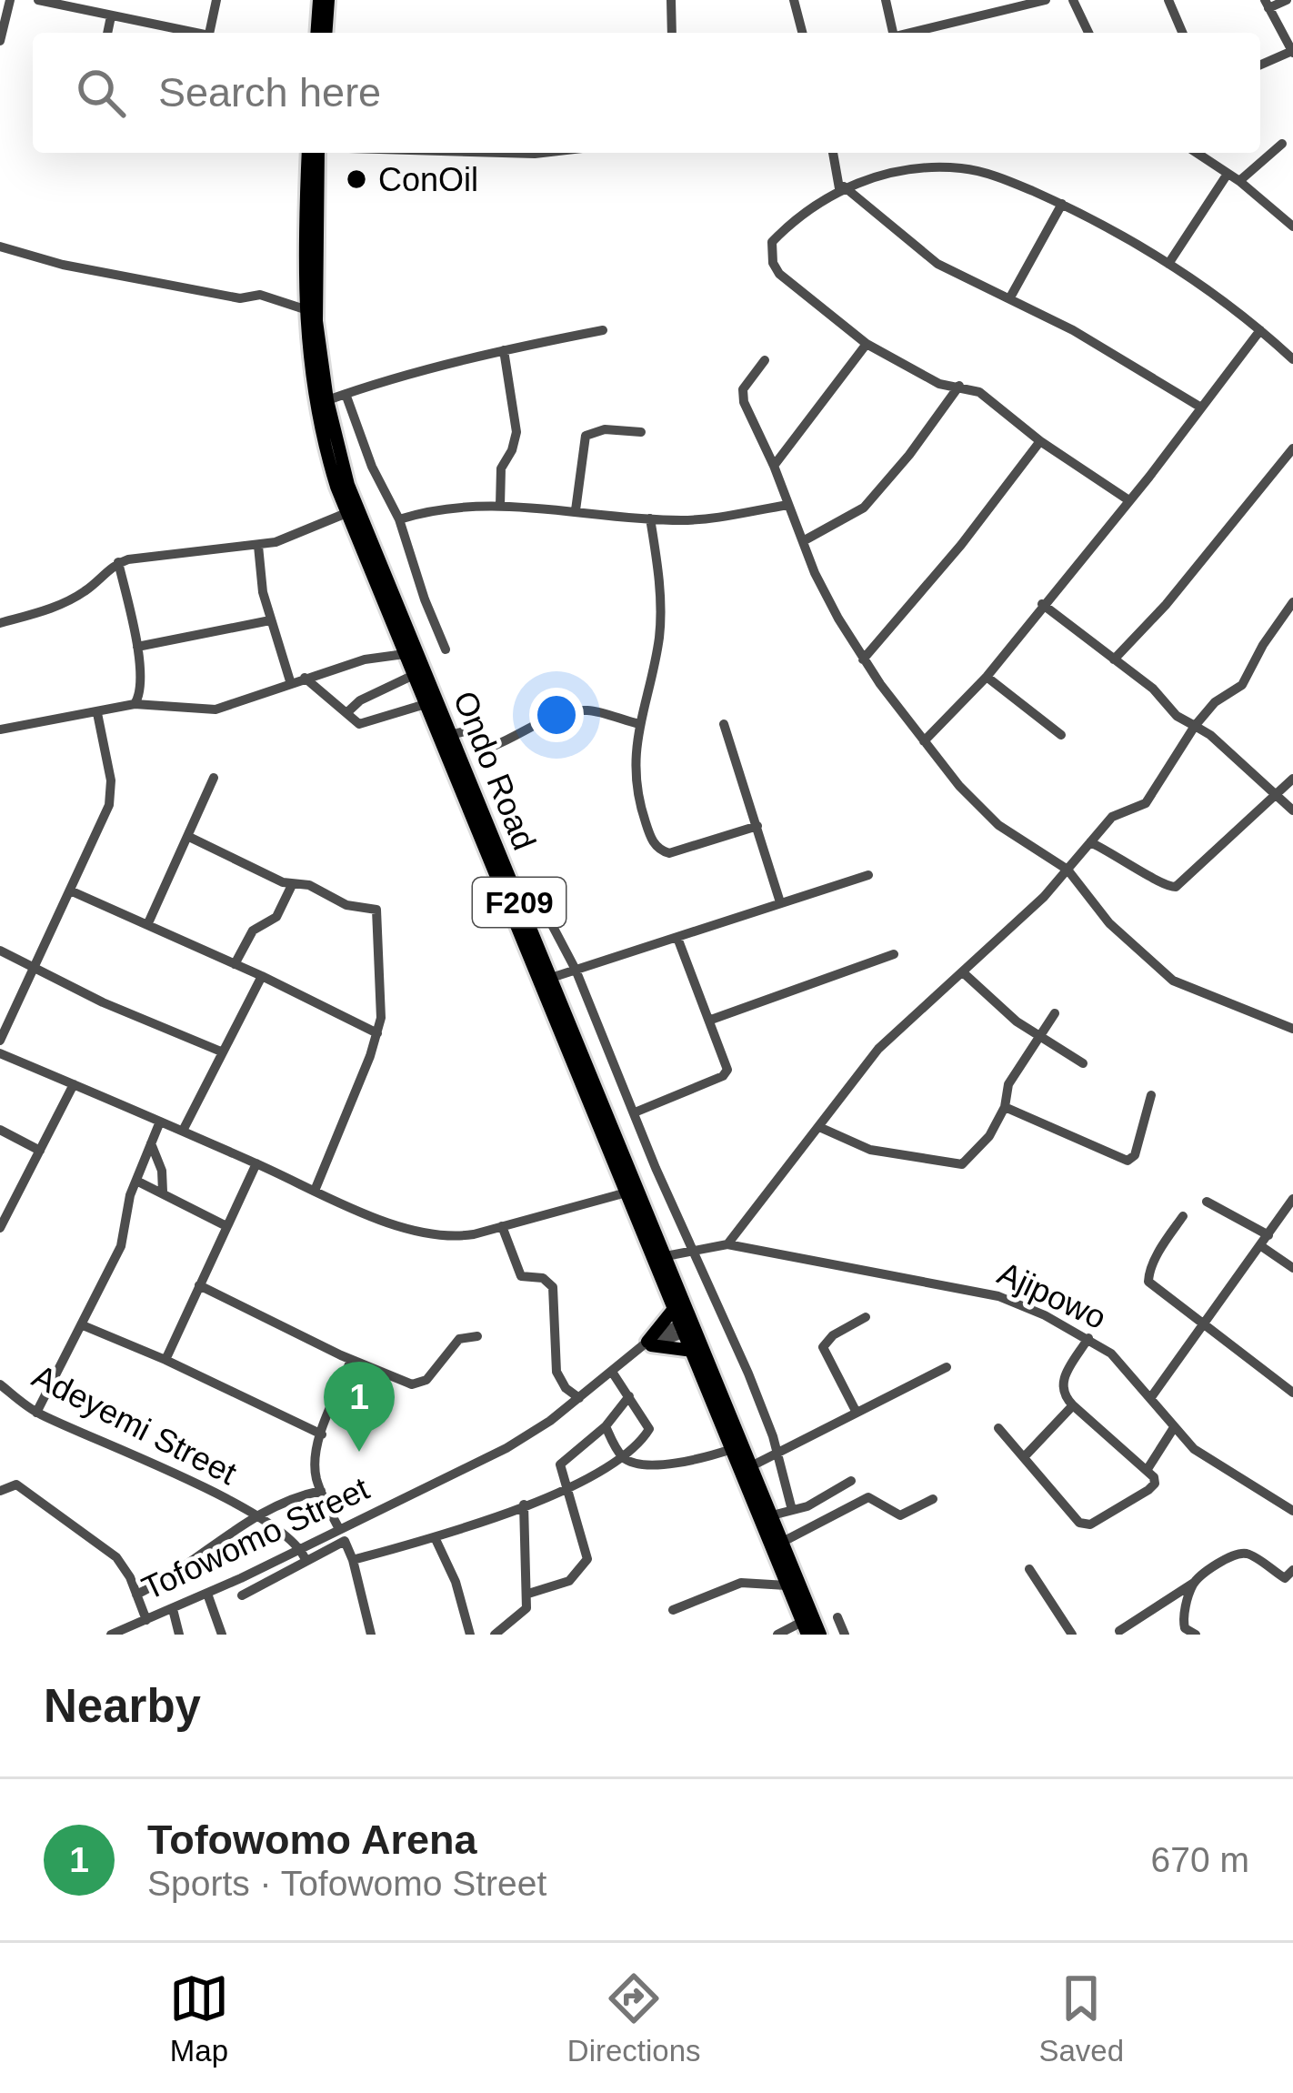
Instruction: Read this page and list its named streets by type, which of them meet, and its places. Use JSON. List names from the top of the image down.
{
  "streets": {
    "main road": ["Ondo Road", "F209"],
    "street": ["Ajipowo", "Adeyemi Street", "Tofowomo Street"]
  },
  "crossings": [
    ["Ondo Road", "Ajipowo"],
    ["Ondo Road", "Tofowomo Street"],
    ["Adeyemi Street", "Tofowomo Street"]
  ],
  "places": ["ConOil"],
  "page": {
    "search": "Search here",
    "pins": "1",
    "heading": "Nearby",
    "list": [
      {
        "mark": "1",
        "name": "Tofowomo Arena",
        "note": "Sports · Tofowomo Street",
        "value": "670 m"
      }
    ],
    "nav": ["Map", "Directions", "Saved"]
  }
}
